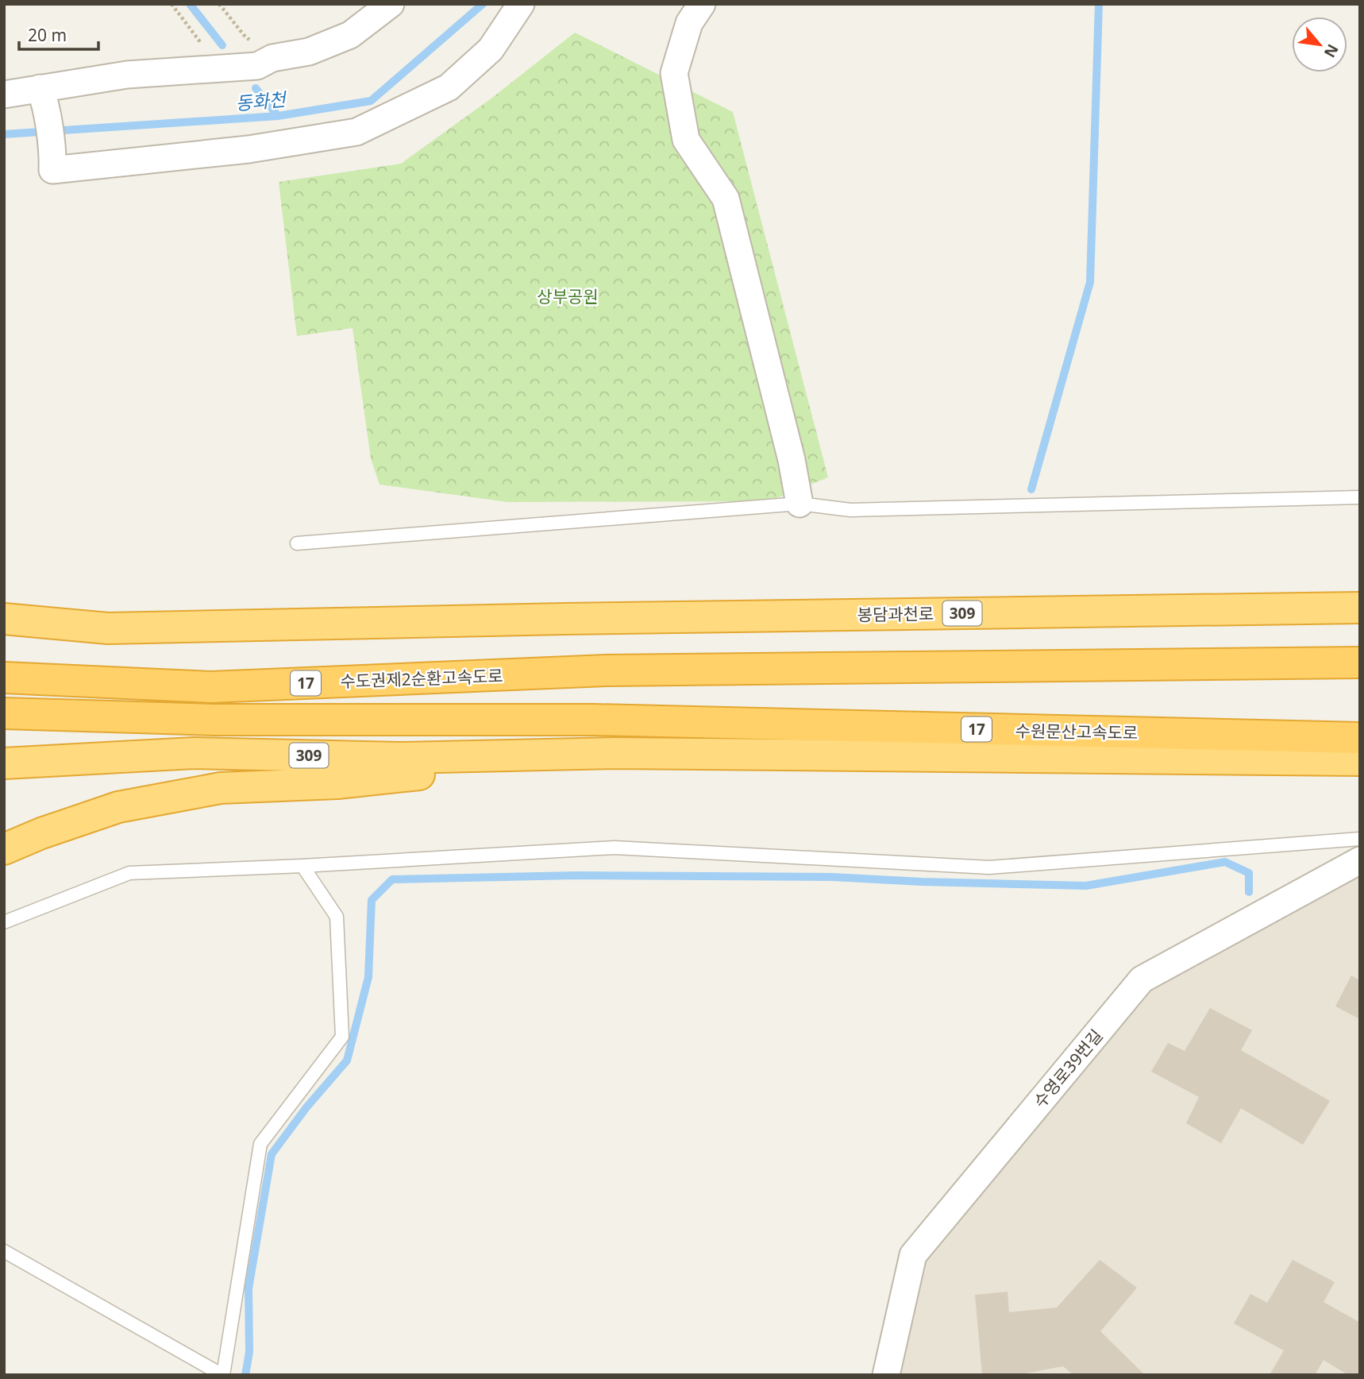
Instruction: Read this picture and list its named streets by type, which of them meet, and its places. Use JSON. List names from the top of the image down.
{
  "streets": {
    "highway": [
      "309",
      "봉담과천로",
      "수도권제2순환고속도로",
      "17",
      "수원문산고속도로"
    ],
    "street": ["수영로39번길"]
  },
  "water": ["동화천"],
  "parks": ["상부공원"],
  "scale_bar": "20 m",
  "north": "bottom right"
}
